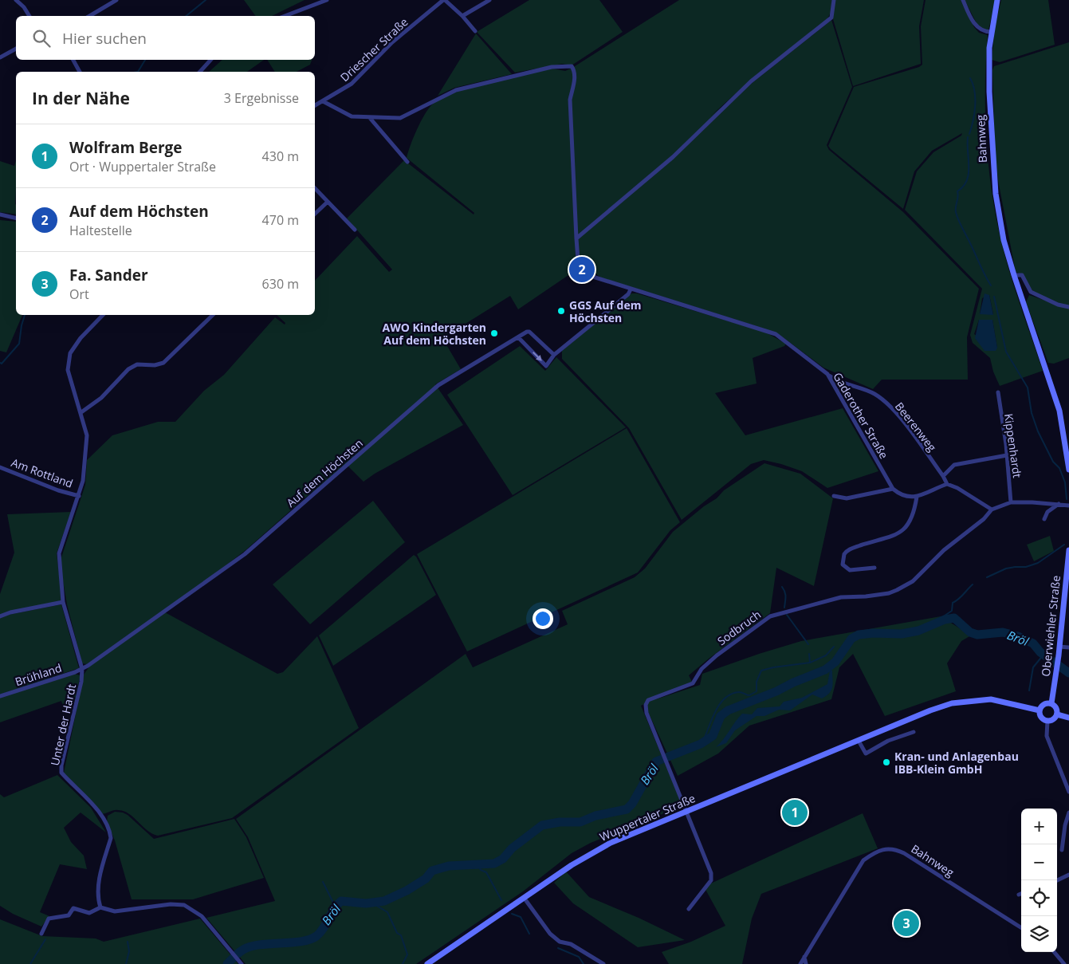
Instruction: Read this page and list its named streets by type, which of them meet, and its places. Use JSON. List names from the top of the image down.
{
  "streets": {
    "main road": ["Bahnweg", "Oberwiehler Straße", "Wuppertaler Straße"],
    "street": [
      "Driescher Straße",
      "Gaderother Straße",
      "Beerenweg",
      "Kippenhardt",
      "Am Rottland",
      "Auf dem Höchsten",
      "Sodbruch",
      "Brühland",
      "Unter der Hardt"
    ]
  },
  "crossings": [
    ["Gaderother Straße", "Beerenweg"],
    ["Auf dem Höchsten", "Brühland"],
    ["Auf dem Höchsten", "Unter der Hardt"],
    ["Oberwiehler Straße", "Wuppertaler Straße"],
    ["Sodbruch", "Wuppertaler Straße"],
    ["Brühland", "Unter der Hardt"]
  ],
  "water": ["Bröl"],
  "places": ["GGS Auf dem Höchsten", "AWO Kindergarten Auf dem Höchsten", "Kran- und Anlagenbau IBB-Klein GmbH"],
  "page": {
    "search": "Hier suchen",
    "heading": ["In der Nähe", "3 Ergebnisse"],
    "list": [
      {
        "mark": "1",
        "name": "Wolfram Berge",
        "note": "Ort · Wuppertaler Straße",
        "value": "430 m"
      },
      {
        "mark": "2",
        "name": "Auf dem Höchsten",
        "note": "Haltestelle",
        "value": "470 m"
      },
      {
        "mark": "3",
        "name": "Fa. Sander",
        "note": "Ort",
        "value": "630 m"
      }
    ],
    "pins": ["2", "1", "3"],
    "map_buttons": ["+", "−"]
  }
}
